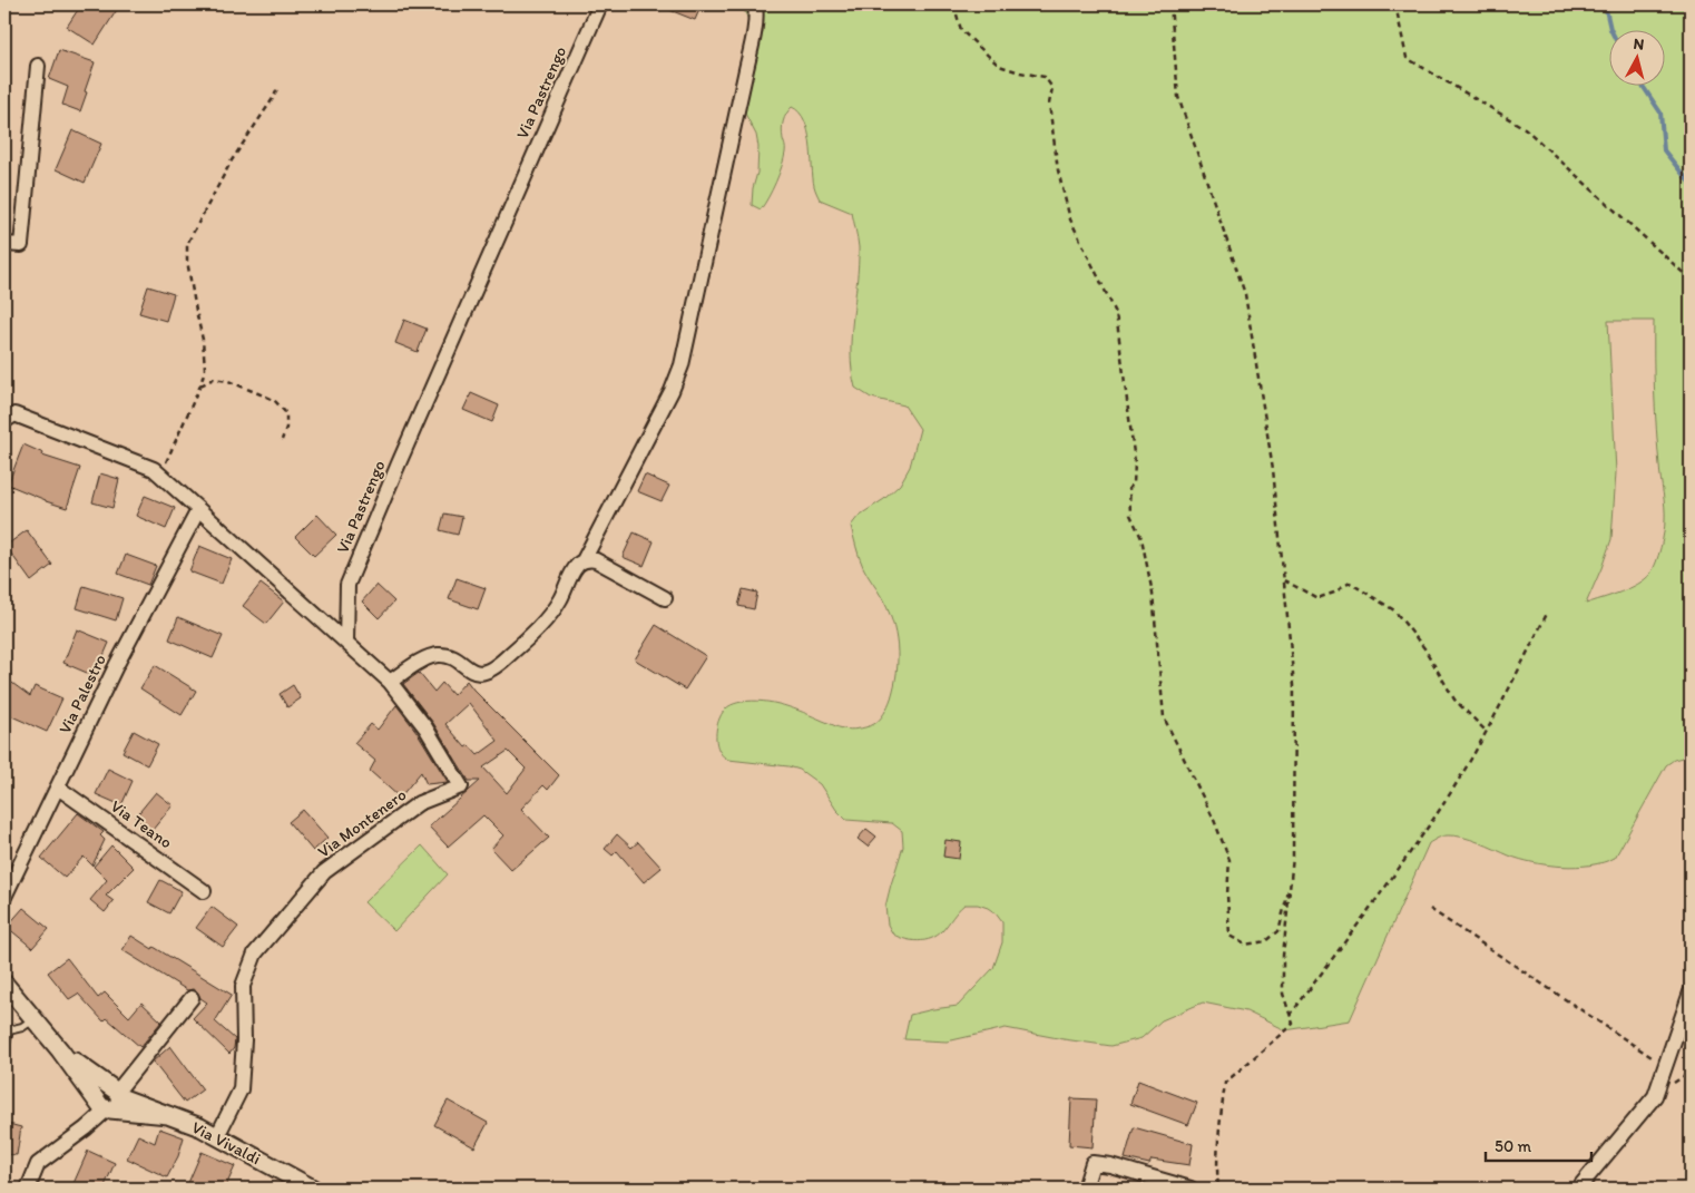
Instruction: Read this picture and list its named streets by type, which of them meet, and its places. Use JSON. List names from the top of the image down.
{
  "streets": {
    "street": [
      "Via Pastrengo",
      "Via Palestro",
      "Via Montenero",
      "Via Teano",
      "Via Vivaldi"
    ]
  },
  "crossings": [
    ["Via Pastrengo", "Via Montenero"],
    ["Via Palestro", "Via Teano"],
    ["Via Montenero", "Via Vivaldi"]
  ],
  "scale_bar": "50 m",
  "north": "top"
}
